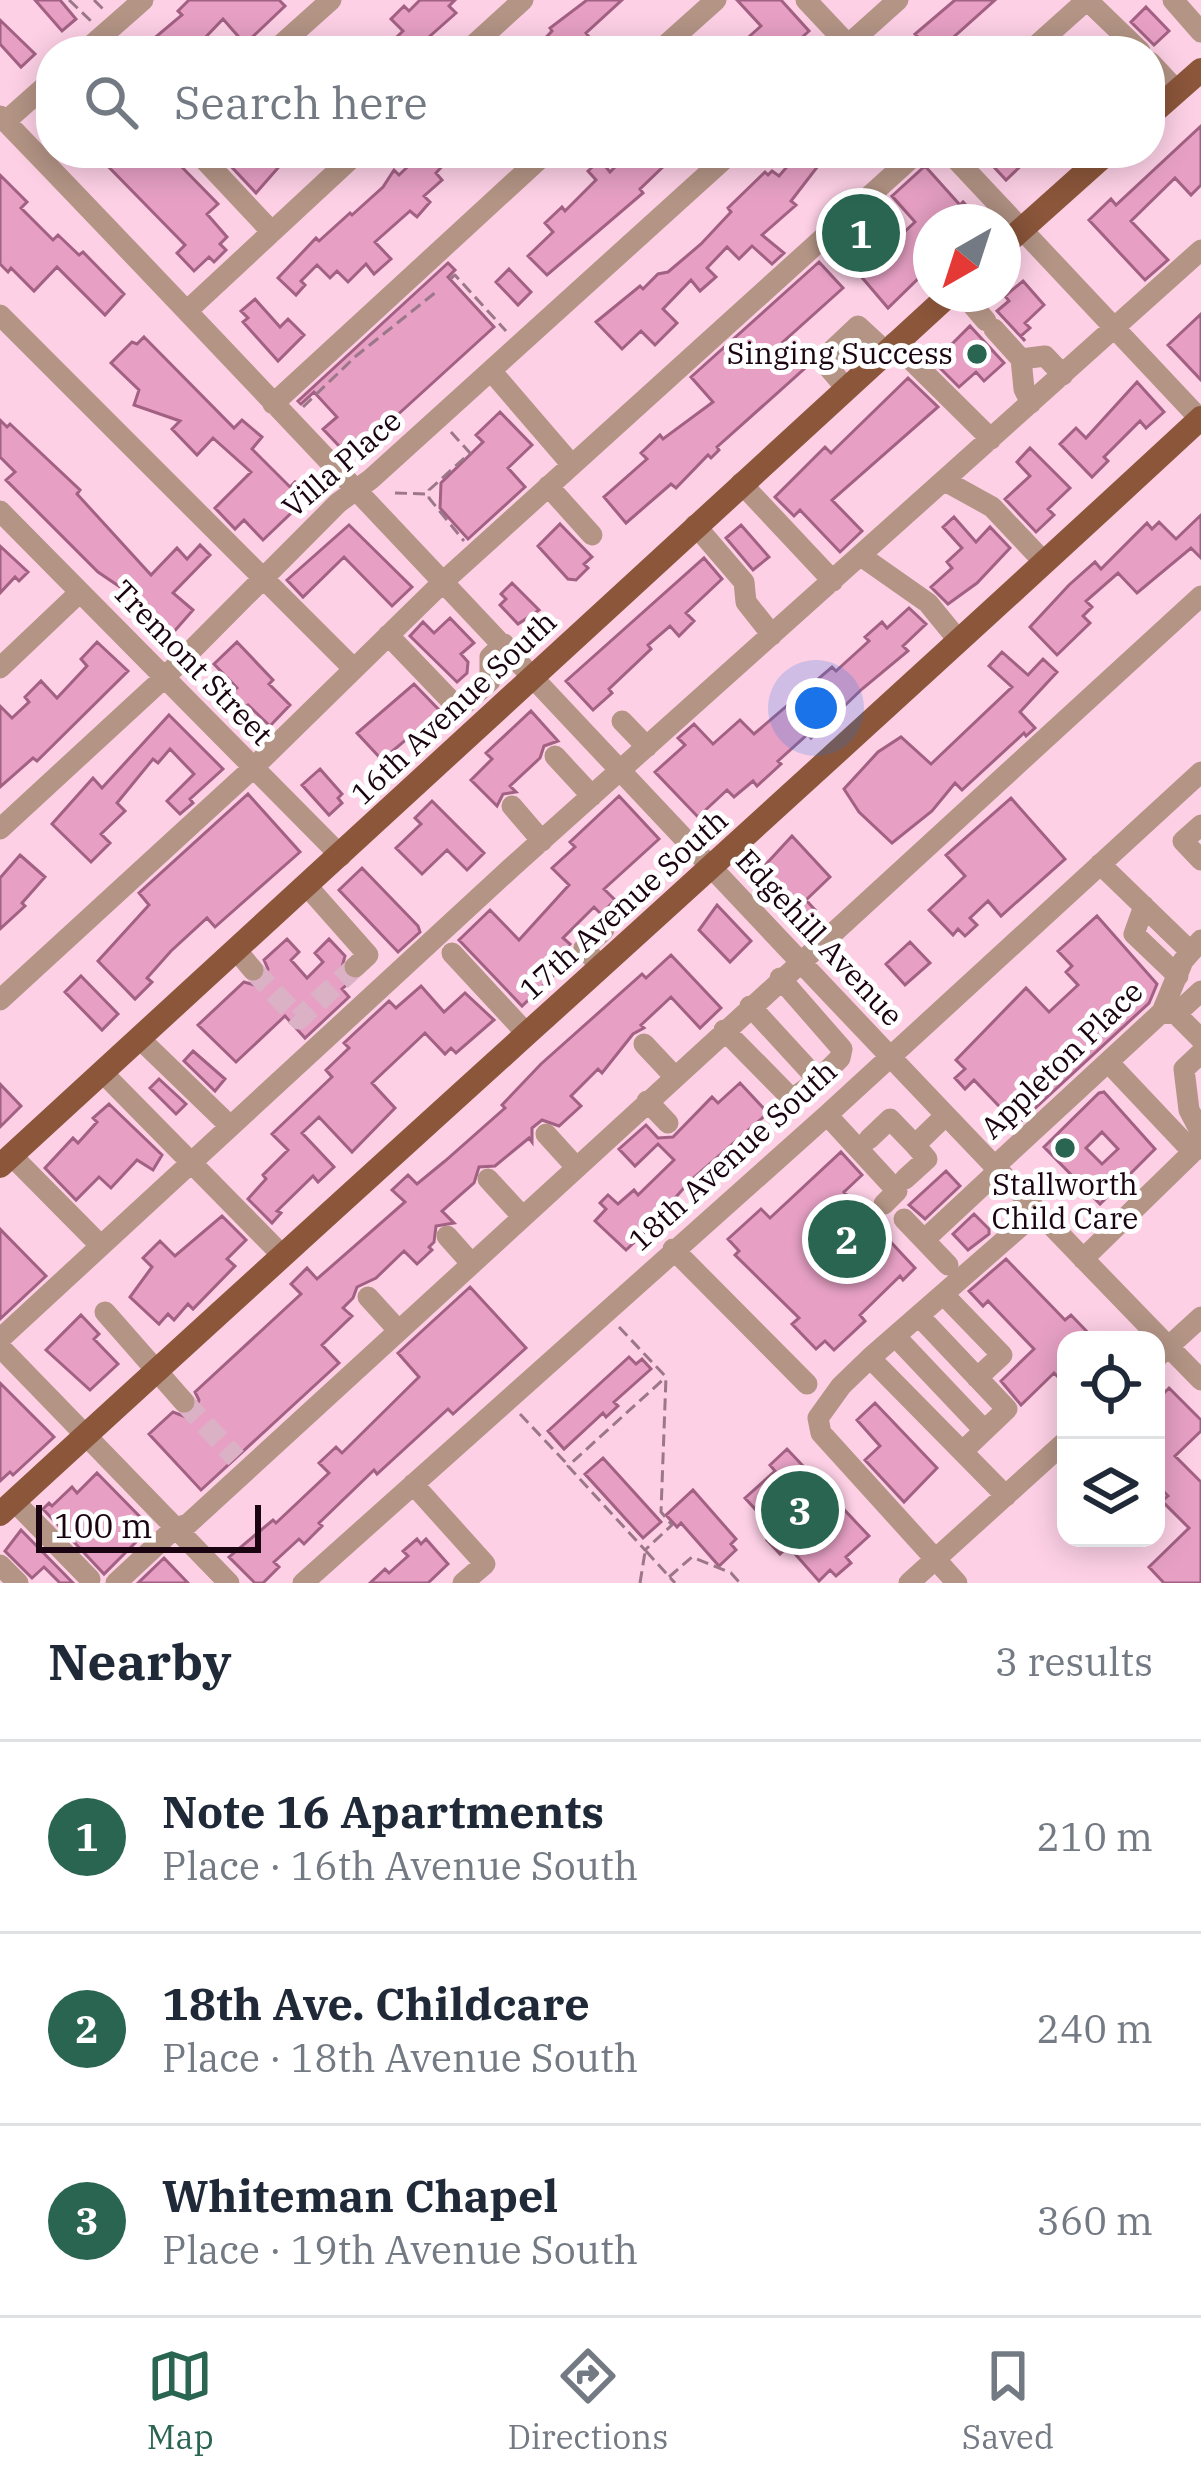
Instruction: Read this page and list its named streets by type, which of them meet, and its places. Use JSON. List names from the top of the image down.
{
  "streets": {
    "main road": ["16th Avenue South", "17th Avenue South"],
    "street": [
      "Villa Place",
      "Tremont Street",
      "Edgehill Avenue",
      "Appleton Place",
      "18th Avenue South"
    ]
  },
  "crossings": [
    ["Villa Place", "Tremont Street"],
    ["Villa Place", "Edgehill Avenue"],
    ["Tremont Street", "16th Avenue South"],
    ["16th Avenue South", "Edgehill Avenue"],
    ["17th Avenue South", "Edgehill Avenue"],
    ["Edgehill Avenue", "Appleton Place"],
    ["Edgehill Avenue", "18th Avenue South"]
  ],
  "places": ["Singing Success", "Stallworth Child Care"],
  "scale_bar": "100 m",
  "north": "bottom left",
  "page": {
    "search": "Search here",
    "pins": ["1", "2", "3"],
    "scale": "100 m",
    "heading": ["Nearby", "3 results"],
    "list": [
      {
        "mark": "1",
        "name": "Note 16 Apartments",
        "note": "Place · 16th Avenue South",
        "value": "210 m"
      },
      {
        "mark": "2",
        "name": "18th Ave. Childcare",
        "note": "Place · 18th Avenue South",
        "value": "240 m"
      },
      {
        "mark": "3",
        "name": "Whiteman Chapel",
        "note": "Place · 19th Avenue South",
        "value": "360 m"
      }
    ],
    "nav": ["Map", "Directions", "Saved"]
  }
}
